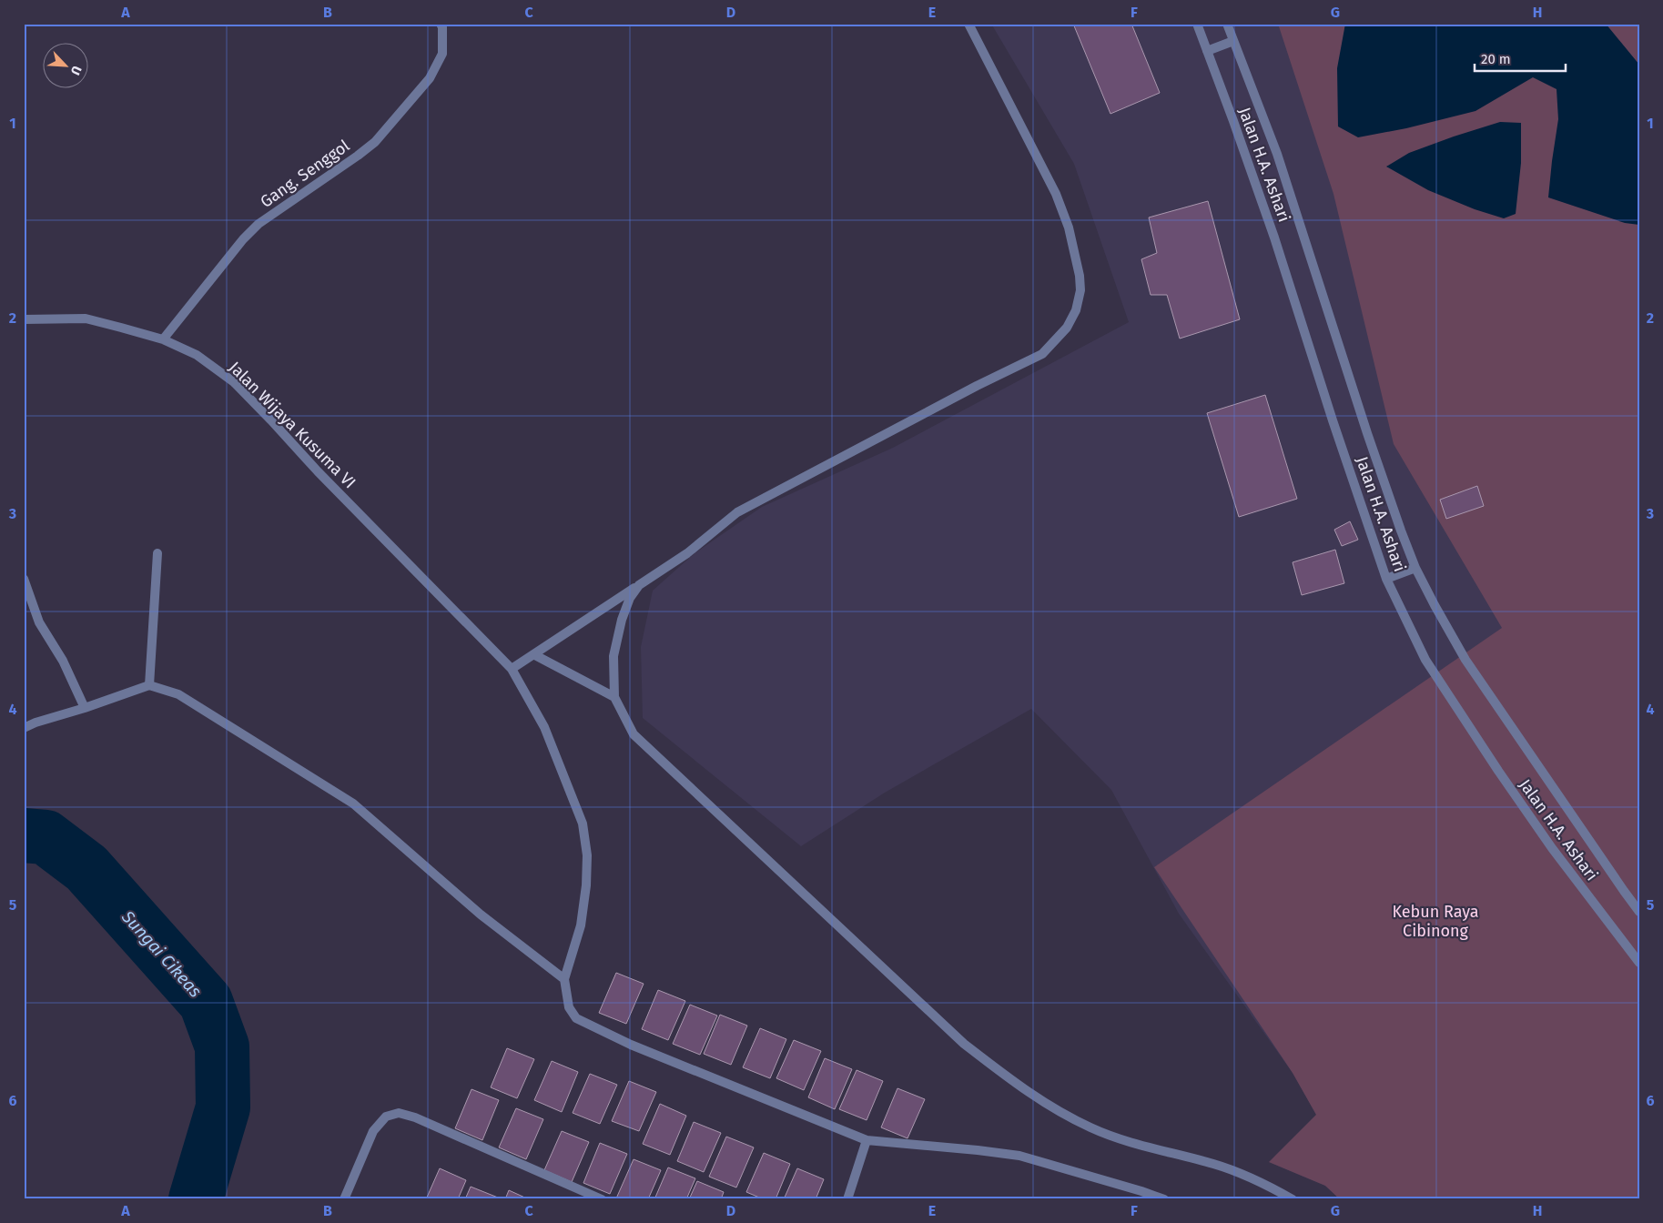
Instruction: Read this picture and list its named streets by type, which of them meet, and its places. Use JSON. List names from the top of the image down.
{
  "streets": {
    "street": ["Jalan H.A. Ashari", "Gang. Senggol", "Jalan Wijaya Kusuma VI"]
  },
  "crossings": [
    ["Gang. Senggol", "Jalan Wijaya Kusuma VI"]
  ],
  "water": ["Sungai Cikeas"],
  "parks": ["Kebun Raya Cibinong"],
  "scale_bar": "20 m",
  "north": "bottom right",
  "grid": {
    "columns": [
      "A",
      "B",
      "C",
      "D",
      "E",
      "F",
      "G",
      "H"
    ],
    "rows": [
      "1",
      "2",
      "3",
      "4",
      "5",
      "6"
    ]
  }
}
